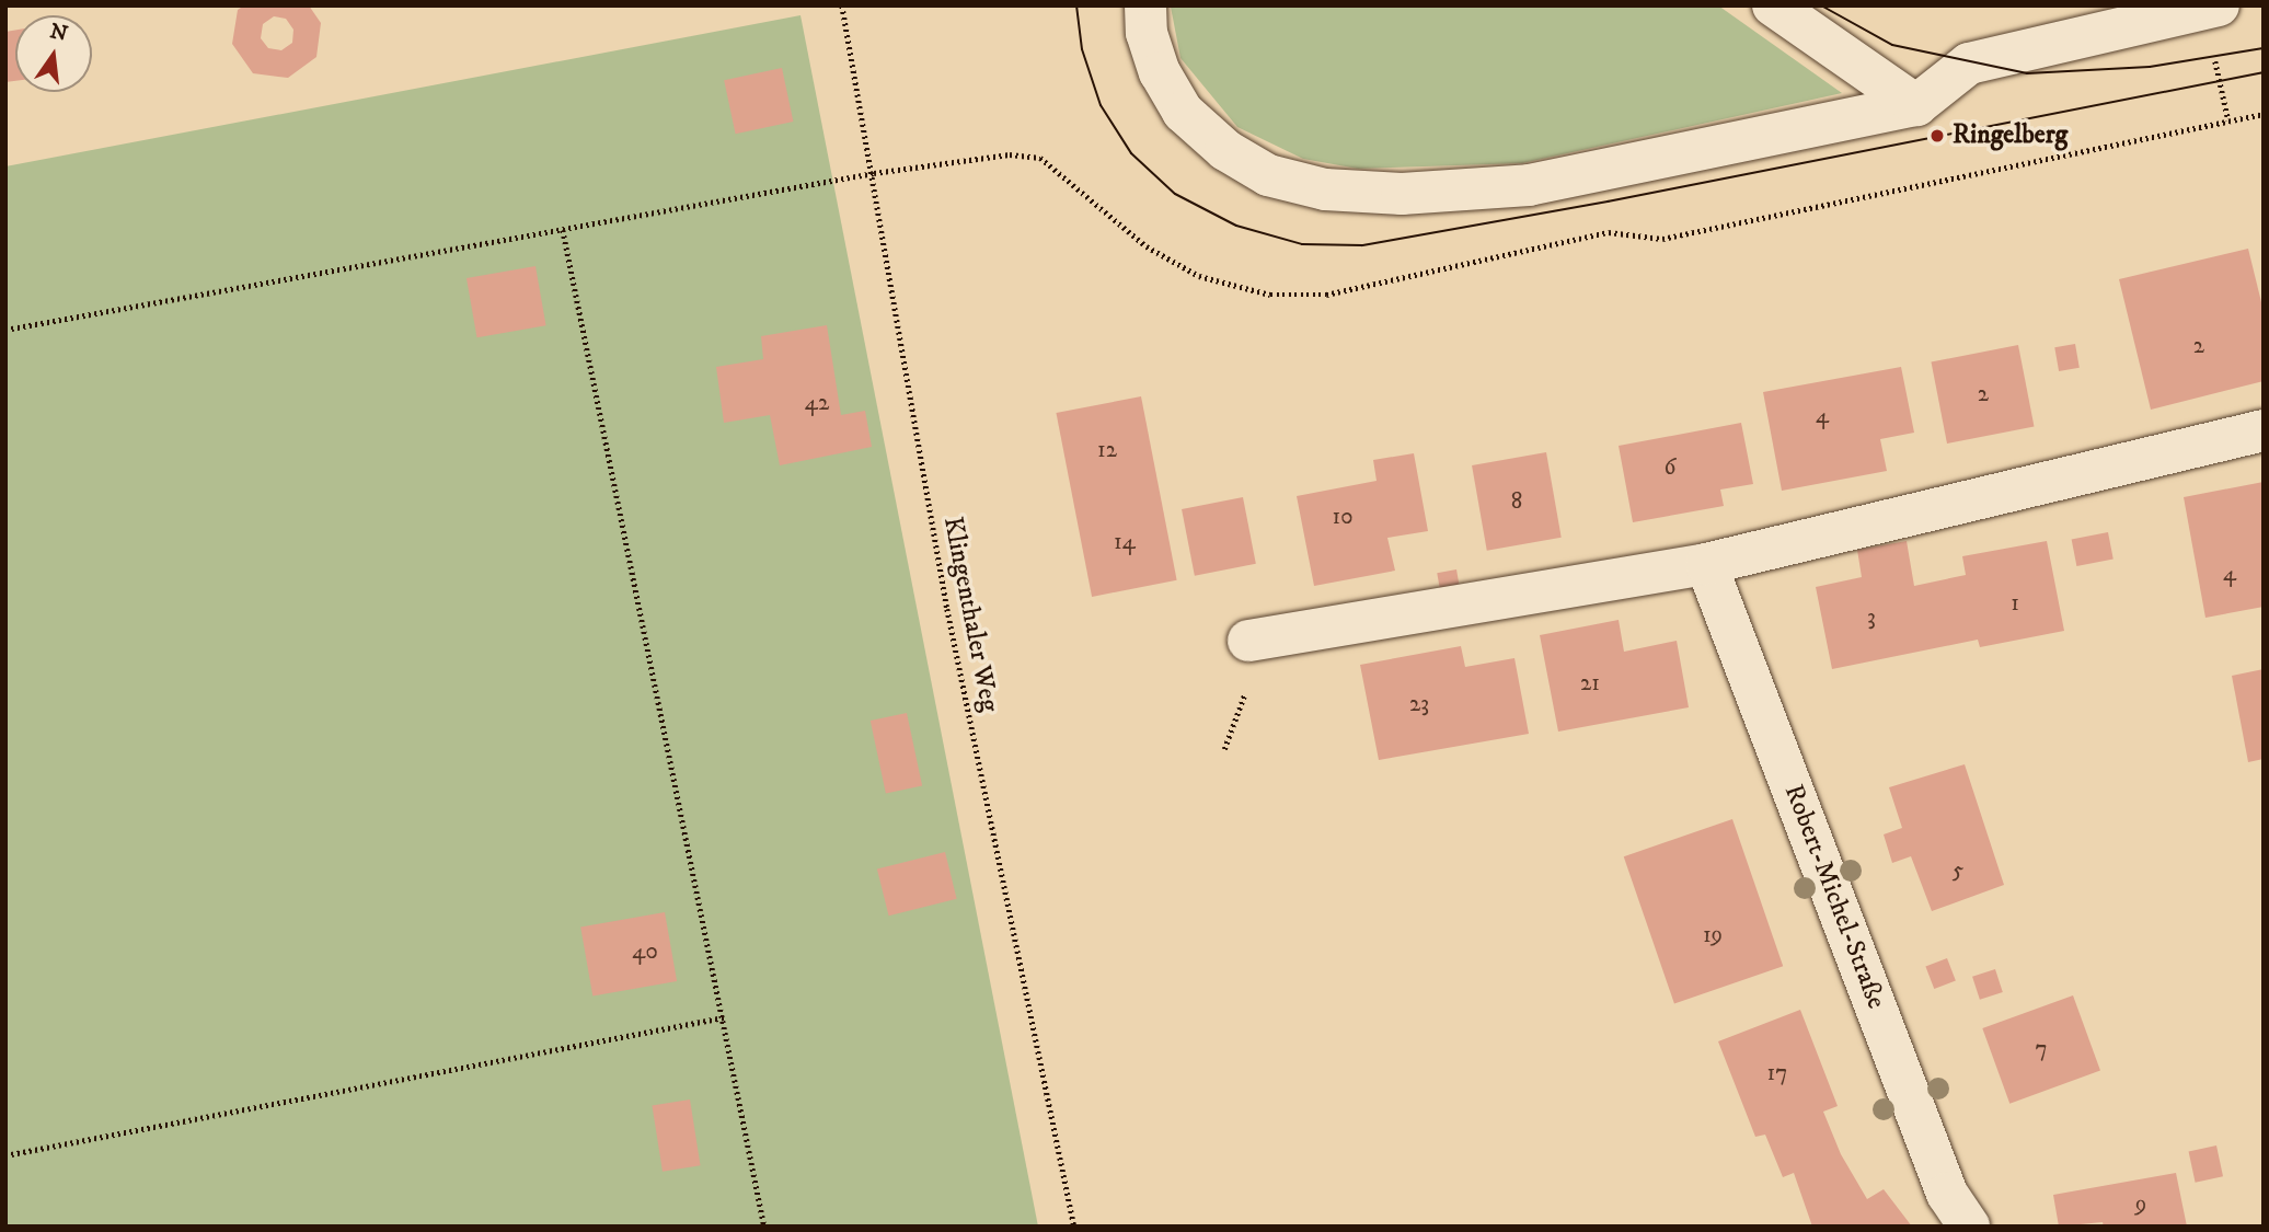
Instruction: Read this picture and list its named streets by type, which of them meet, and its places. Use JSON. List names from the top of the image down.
{
  "streets": {
    "street": ["Robert-Michel-Straße"],
    "path": ["Klingenthaler Weg"]
  },
  "places": ["Ringelberg"],
  "house_numbers": [
    "2",
    "2",
    "42",
    "4",
    "12",
    "6",
    "8",
    "10",
    "14",
    "4",
    "1",
    "3",
    "21",
    "23",
    "5",
    "19",
    "40",
    "7",
    "17",
    "9"
  ],
  "north": "top"
}
